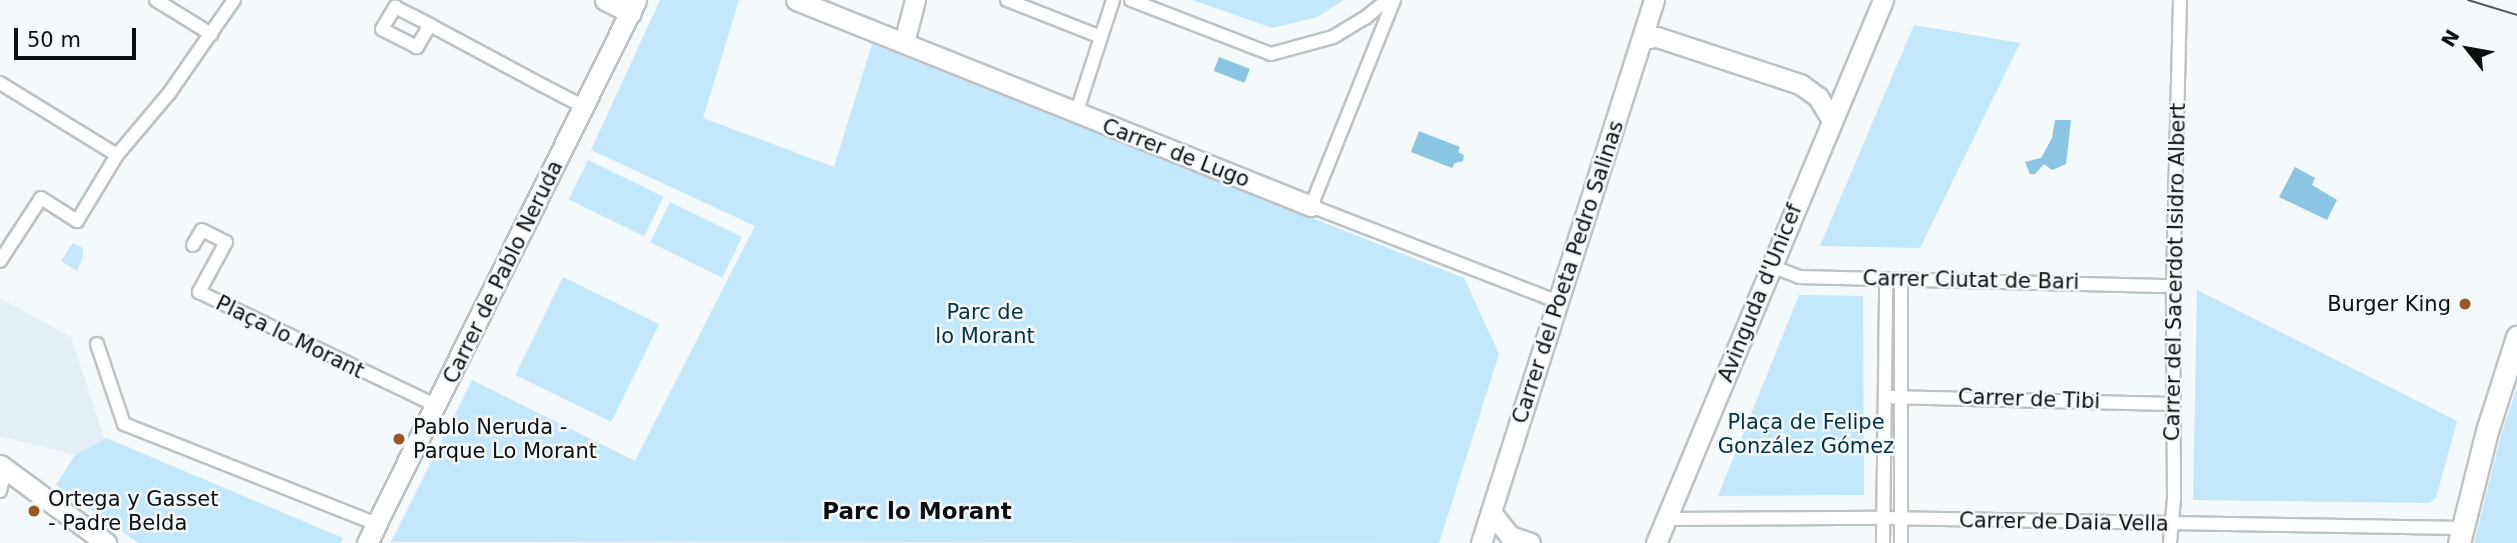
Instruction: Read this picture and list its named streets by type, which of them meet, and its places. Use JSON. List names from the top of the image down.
{
  "streets": {
    "main road": [
      "Carrer de Lugo",
      "Carrer de Pablo Neruda",
      "Carrer del Poeta Pedro Salinas",
      "Avinguda d'Unicef"
    ],
    "street": [
      "Carrer del Sacerdot Isidro Albert",
      "Carrer Ciutat de Bari",
      "Plaça lo Morant",
      "Carrer de Tibi",
      "Carrer de Daia Vella"
    ]
  },
  "crossings": [
    ["Carrer de Lugo", "Carrer del Poeta Pedro Salinas"],
    ["Carrer de Pablo Neruda", "Plaça lo Morant"],
    ["Carrer del Sacerdot Isidro Albert", "Carrer Ciutat de Bari"],
    ["Carrer del Sacerdot Isidro Albert", "Carrer de Tibi"],
    ["Carrer del Sacerdot Isidro Albert", "Carrer de Daia Vella"],
    ["Carrer Ciutat de Bari", "Avinguda d'Unicef"],
    ["Avinguda d'Unicef", "Carrer de Daia Vella"]
  ],
  "districts": ["Parc lo Morant"],
  "parks": ["Parc de lo Morant", "Plaça de Felipe González Gómez"],
  "places": ["Burger King", "Pablo Neruda - Parque Lo Morant", "Ortega y Gasset - Padre Belda"],
  "scale_bar": "50 m",
  "north": "top left"
}
